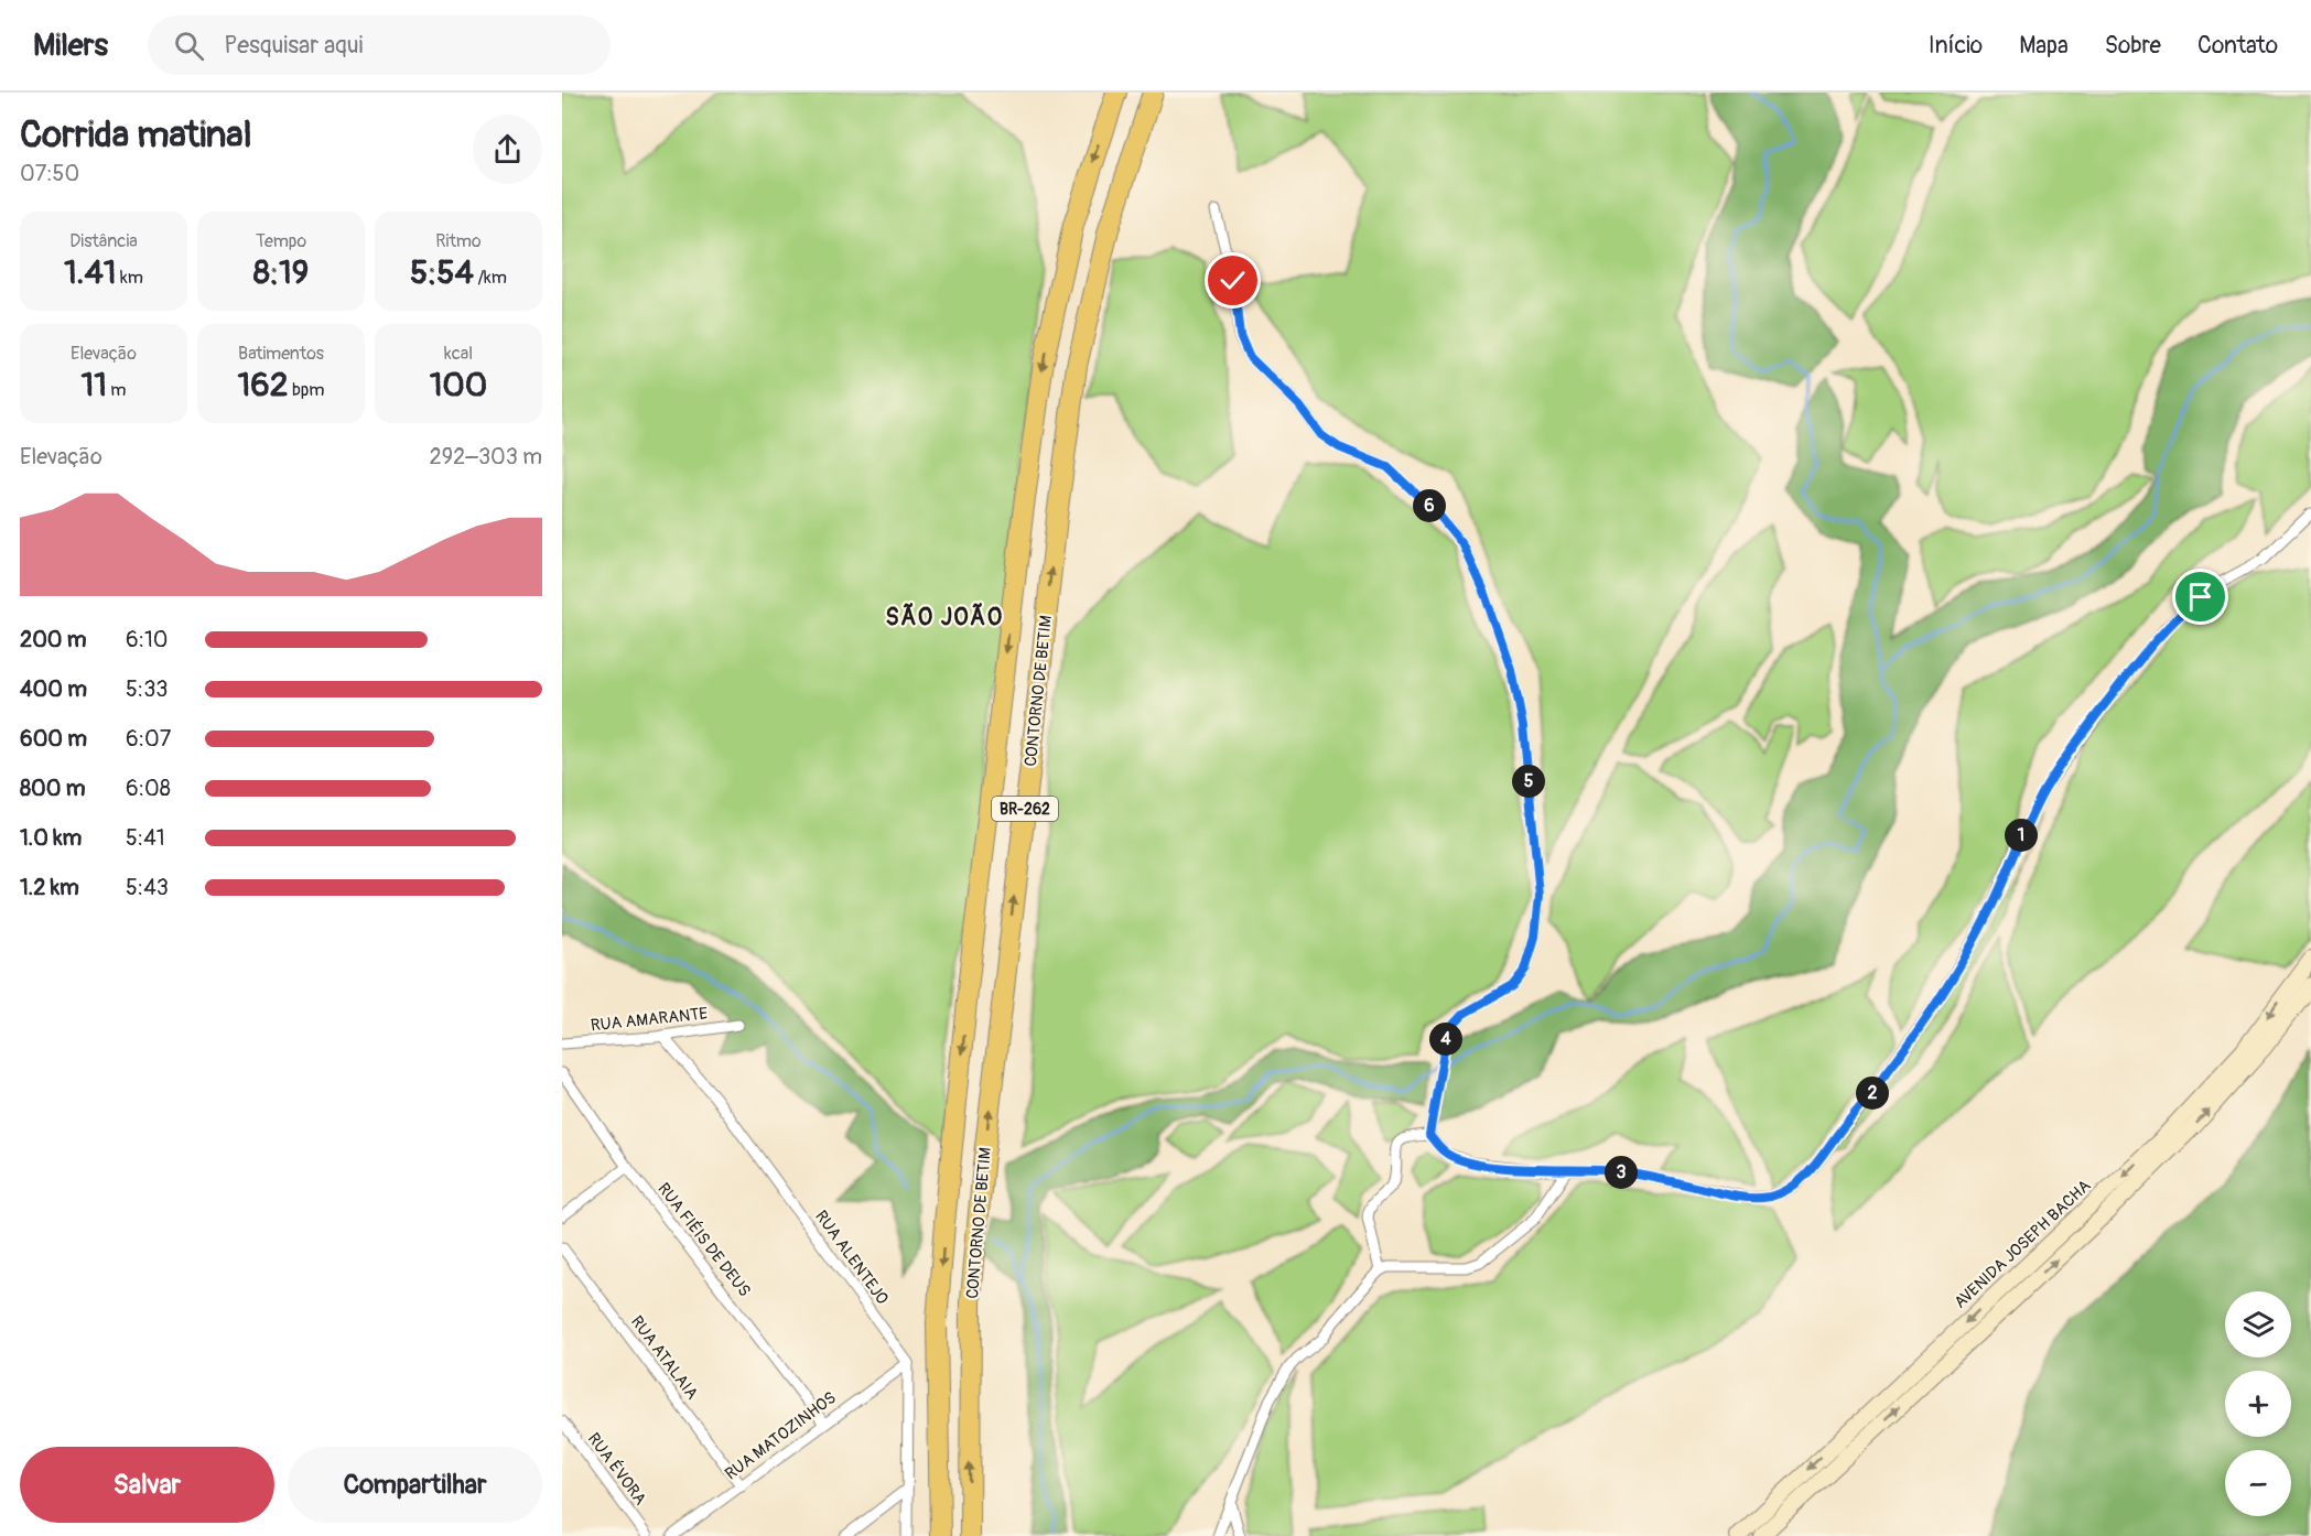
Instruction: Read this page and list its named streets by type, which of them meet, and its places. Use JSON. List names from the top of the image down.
{
  "streets": {
    "highway": ["CONTORNO DE BETIM", "BR-262"],
    "main road": ["AVENIDA JOSEPH BACHA"],
    "street": [
      "RUA AMARANTE",
      "RUA FIÉIS DE DEUS",
      "RUA ALENTEJO",
      "RUA ATALAIA",
      "RUA MATOZINHOS",
      "RUA ÉVORA"
    ]
  },
  "crossings": [
    ["RUA AMARANTE", "RUA ALENTEJO"],
    ["RUA FIÉIS DE DEUS", "RUA MATOZINHOS"],
    ["RUA ALENTEJO", "RUA MATOZINHOS"],
    ["RUA ATALAIA", "RUA MATOZINHOS"]
  ],
  "districts": ["SÃO JOÃO"],
  "page": {
    "header": "Milers",
    "search": "Pesquisar aqui",
    "nav": [
      "Início",
      "Mapa",
      "Sobre",
      "Contato"
    ],
    "heading": ["Corrida matinal", "07:50"],
    "stats": [
      ["Distância", "1.41 km"],
      ["Tempo", "8:19"],
      ["Ritmo", "5:54 /km"],
      ["Elevação", "11 m"],
      ["Batimentos", "162 bpm"],
      ["kcal", "100"]
    ],
    "chart": ["Elevação", "292–303 m"],
    "pins": [
      "6",
      "5",
      "1",
      "4",
      "2",
      "3"
    ],
    "list": [
      {
        "name": "200 m",
        "note": "6:10"
      },
      {
        "name": "400 m",
        "note": "5:33"
      },
      {
        "name": "600 m",
        "note": "6:07"
      },
      {
        "name": "800 m",
        "note": "6:08"
      },
      {
        "name": "1.0 km",
        "note": "5:41"
      },
      {
        "name": "1.2 km",
        "note": "5:43"
      }
    ],
    "map_buttons": ["+", "−"],
    "buttons": ["Salvar", "Compartilhar"]
  }
}
